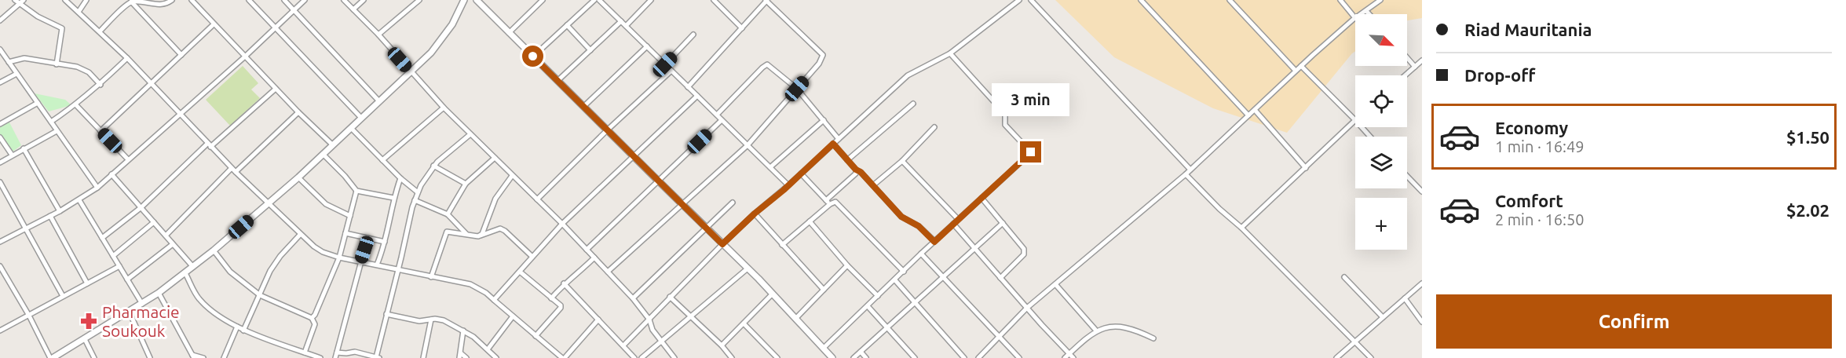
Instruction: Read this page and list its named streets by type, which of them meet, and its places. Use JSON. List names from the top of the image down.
{
  "places": {
    "pharmacy": ["Pharmacie Soukouk"]
  },
  "north": "bottom right",
  "page": {
    "banner": ["Riad Mauritania", "Drop-off"],
    "map_buttons": "+",
    "bubble": "3 min",
    "list": [
      {
        "name": "Economy",
        "note": "1 min · 16:49",
        "value": "$1.50"
      },
      {
        "name": "Comfort",
        "note": "2 min · 16:50",
        "value": "$2.02"
      }
    ],
    "buttons": "Confirm"
  }
}
